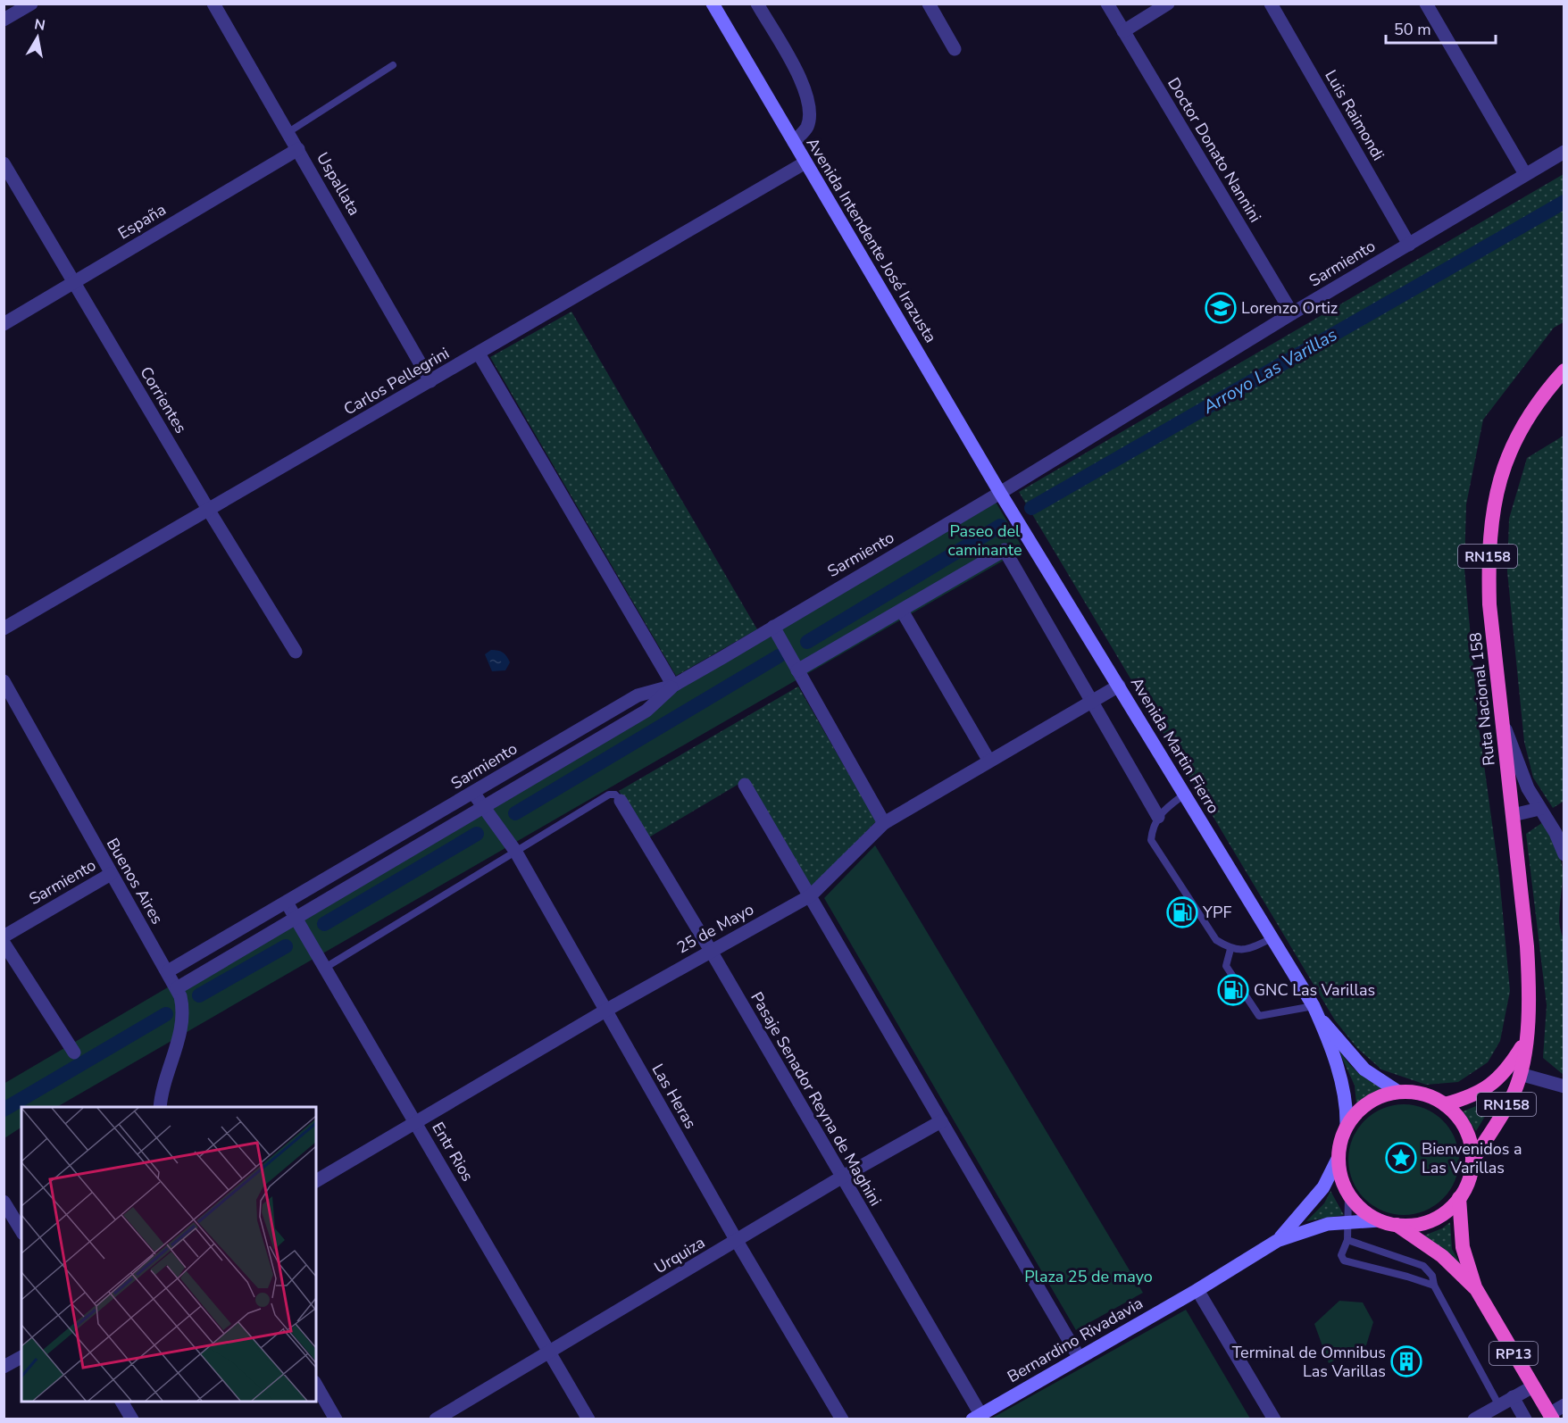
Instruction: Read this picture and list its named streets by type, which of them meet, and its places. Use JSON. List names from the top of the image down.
{
  "streets": {
    "highway": ["RN158", "Ruta Nacional 158", "RP13"],
    "main road": ["Avenida Intendente José Irazusta", "Avenida Martin Fierro", "Bernardino Rivadavia"],
    "street": [
      "Luis Raimondi",
      "Doctor Donato Nannini",
      "Uspallata",
      "España",
      "Sarmiento",
      "Carlos Pellegrini",
      "Corrientes",
      "Buenos Aires",
      "25 de Mayo",
      "Las Heras",
      "Pasaje Senador Reyna de Maghini",
      "Entr Rios",
      "Urquiza"
    ]
  },
  "crossings": [
    ["Luis Raimondi", "Sarmiento"],
    ["Doctor Donato Nannini", "Sarmiento"],
    ["Uspallata", "España"],
    ["Uspallata", "Carlos Pellegrini"],
    ["España", "Corrientes"],
    ["Avenida Intendente José Irazusta", "Sarmiento"],
    ["Avenida Intendente José Irazusta", "Carlos Pellegrini"],
    ["Avenida Intendente José Irazusta", "Avenida Martin Fierro"],
    ["Sarmiento", "Avenida Martin Fierro"],
    ["Sarmiento", "Buenos Aires"],
    ["Sarmiento", "Las Heras"],
    ["Sarmiento", "Entr Rios"],
    ["Carlos Pellegrini", "Corrientes"],
    ["RN158", "Ruta Nacional 158"],
    ["RN158", "Avenida Martin Fierro"],
    ["RN158", "Bernardino Rivadavia"],
    ["RN158", "RP13"],
    ["Ruta Nacional 158", "Avenida Martin Fierro"],
    ["Ruta Nacional 158", "Bernardino Rivadavia"],
    ["Ruta Nacional 158", "RP13"],
    ["Avenida Martin Fierro", "25 de Mayo"],
    ["Avenida Martin Fierro", "Bernardino Rivadavia"],
    ["Avenida Martin Fierro", "RP13"],
    ["25 de Mayo", "Las Heras"],
    ["25 de Mayo", "Pasaje Senador Reyna de Maghini"],
    ["25 de Mayo", "Entr Rios"],
    ["Las Heras", "Urquiza"],
    ["Pasaje Senador Reyna de Maghini", "Urquiza"],
    ["Pasaje Senador Reyna de Maghini", "Bernardino Rivadavia"],
    ["Entr Rios", "Urquiza"],
    ["Bernardino Rivadavia", "RP13"]
  ],
  "water": ["Arroyo Las Varillas"],
  "parks": ["Paseo del caminante", "Plaza 25 de mayo"],
  "places": {
    "school or university": ["Lorenzo Ortiz"],
    "fuel station": ["YPF", "GNC Las Varillas"],
    "place": ["Bienvenidos a Las Varillas"],
    "building": ["Terminal de Omnibus Las Varillas"]
  },
  "scale_bar": "50 m",
  "north": "top"
}
